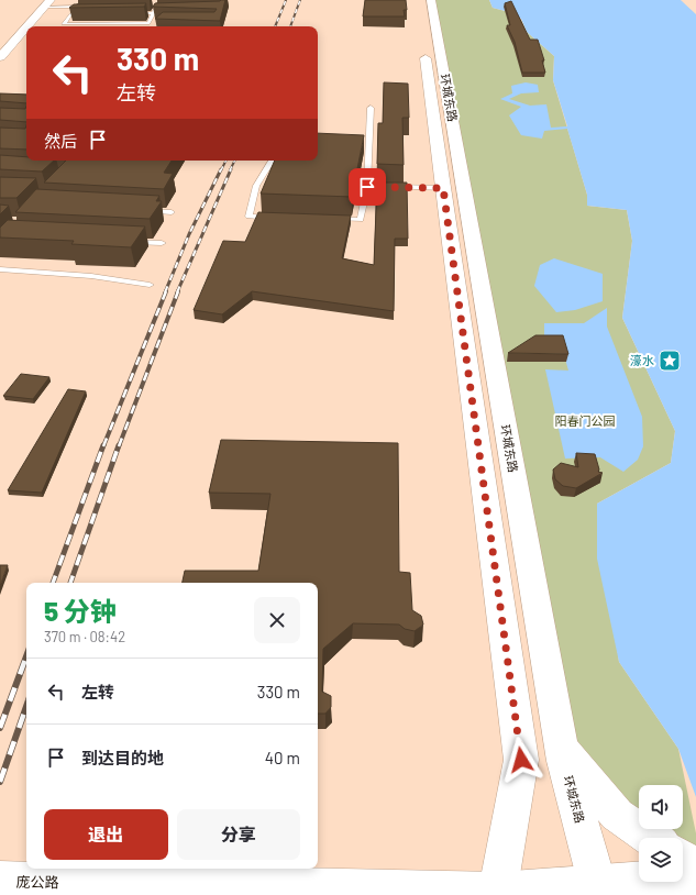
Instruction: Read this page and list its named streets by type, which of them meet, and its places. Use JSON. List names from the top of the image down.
{
  "streets": {
    "main road": ["环城东路", "庞公路"]
  },
  "crossings": [
    ["环城东路", "庞公路"]
  ],
  "parks": ["阳春门公园"],
  "places": {
    "place": ["濠水"]
  },
  "page": {
    "turn": ["330 m", "左转"],
    "then": "然后",
    "heading": ["5 分钟", "370 m · 08:42"],
    "list": [
      {
        "name": "左转",
        "value": "330 m"
      },
      {
        "name": "到达目的地",
        "value": "40 m"
      }
    ],
    "buttons": ["退出", "分享"]
  }
}
